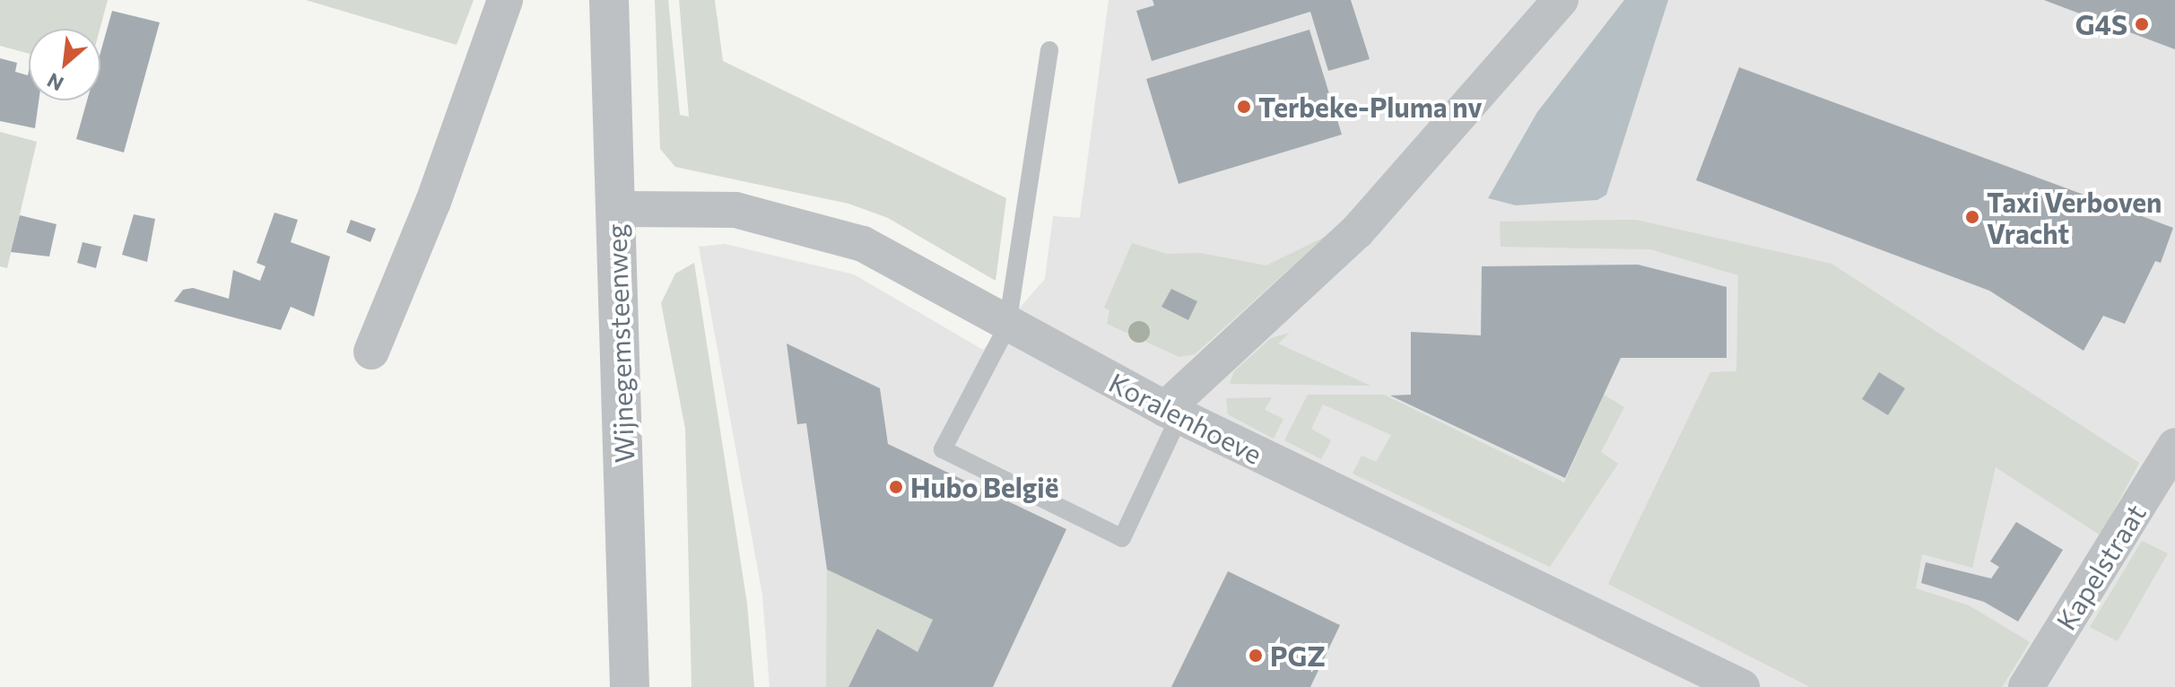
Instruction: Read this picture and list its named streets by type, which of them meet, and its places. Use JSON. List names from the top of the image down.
{
  "streets": {
    "street": ["Wijnegemsteenweg", "Koralenhoeve", "Kapelstraat"]
  },
  "crossings": [
    ["Wijnegemsteenweg", "Koralenhoeve"]
  ],
  "places": [
    "G4S",
    "Terbeke-Pluma nv",
    "Taxi Verboven Vracht",
    "Hubo België",
    "PGZ"
  ],
  "north": "bottom left"
}
